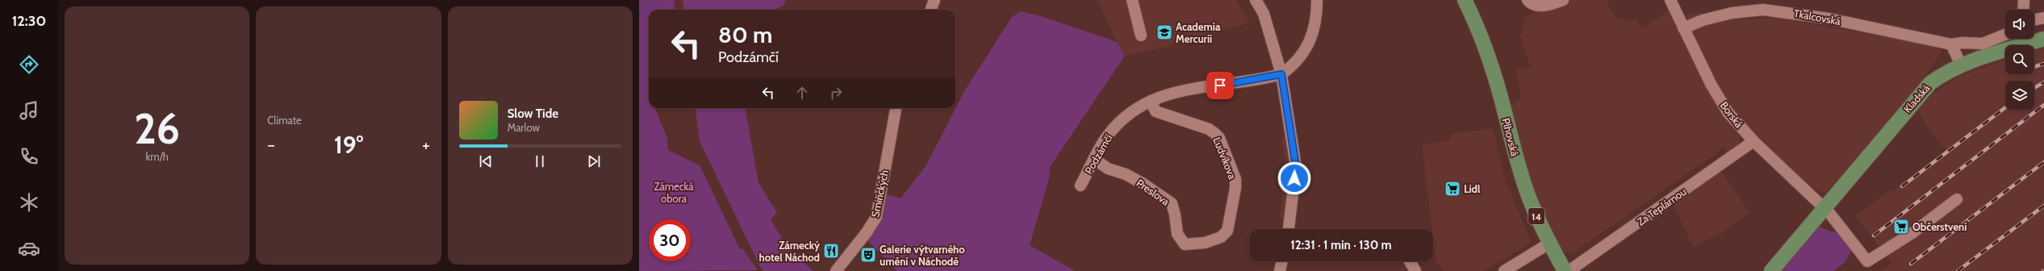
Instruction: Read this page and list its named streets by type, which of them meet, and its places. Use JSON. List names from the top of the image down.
{
  "streets": {
    "main road": ["Kladská", "Plhovská", "14"],
    "street": [
      "Tkalcovská",
      "Borská",
      "Podzámčí",
      "Ludvíkova",
      "Preslova",
      "Smiřických",
      "Za Teplárnou"
    ]
  },
  "crossings": [
    ["Tkalcovská", "Borská"],
    ["Kladská", "Borská"],
    ["Borská", "Za Teplárnou"],
    ["Podzámčí", "Ludvíkova"],
    ["Podzámčí", "Preslova"],
    ["Ludvíkova", "Preslova"]
  ],
  "parks": ["Zámecká obora"],
  "places": {
    "school or university": ["Academia Mercurii"],
    "supermarket": ["Lidl", "Občerstvení"],
    "restaurant": ["Zámecký hotel Náchod"],
    "theatre": ["Galerie výtvarného umění v Náchodě"]
  },
  "page": {
    "tabs": "12:30",
    "tile": [
      ["26", "km/h"],
      "Climate"
    ],
    "turn": ["80 m", "Podzámčí"],
    "song": ["Slow Tide", "Marlow"],
    "heat": ["−", "19°", "+"],
    "limit": "30",
    "trip": "12:31 · 1 min · 130 m"
  }
}
